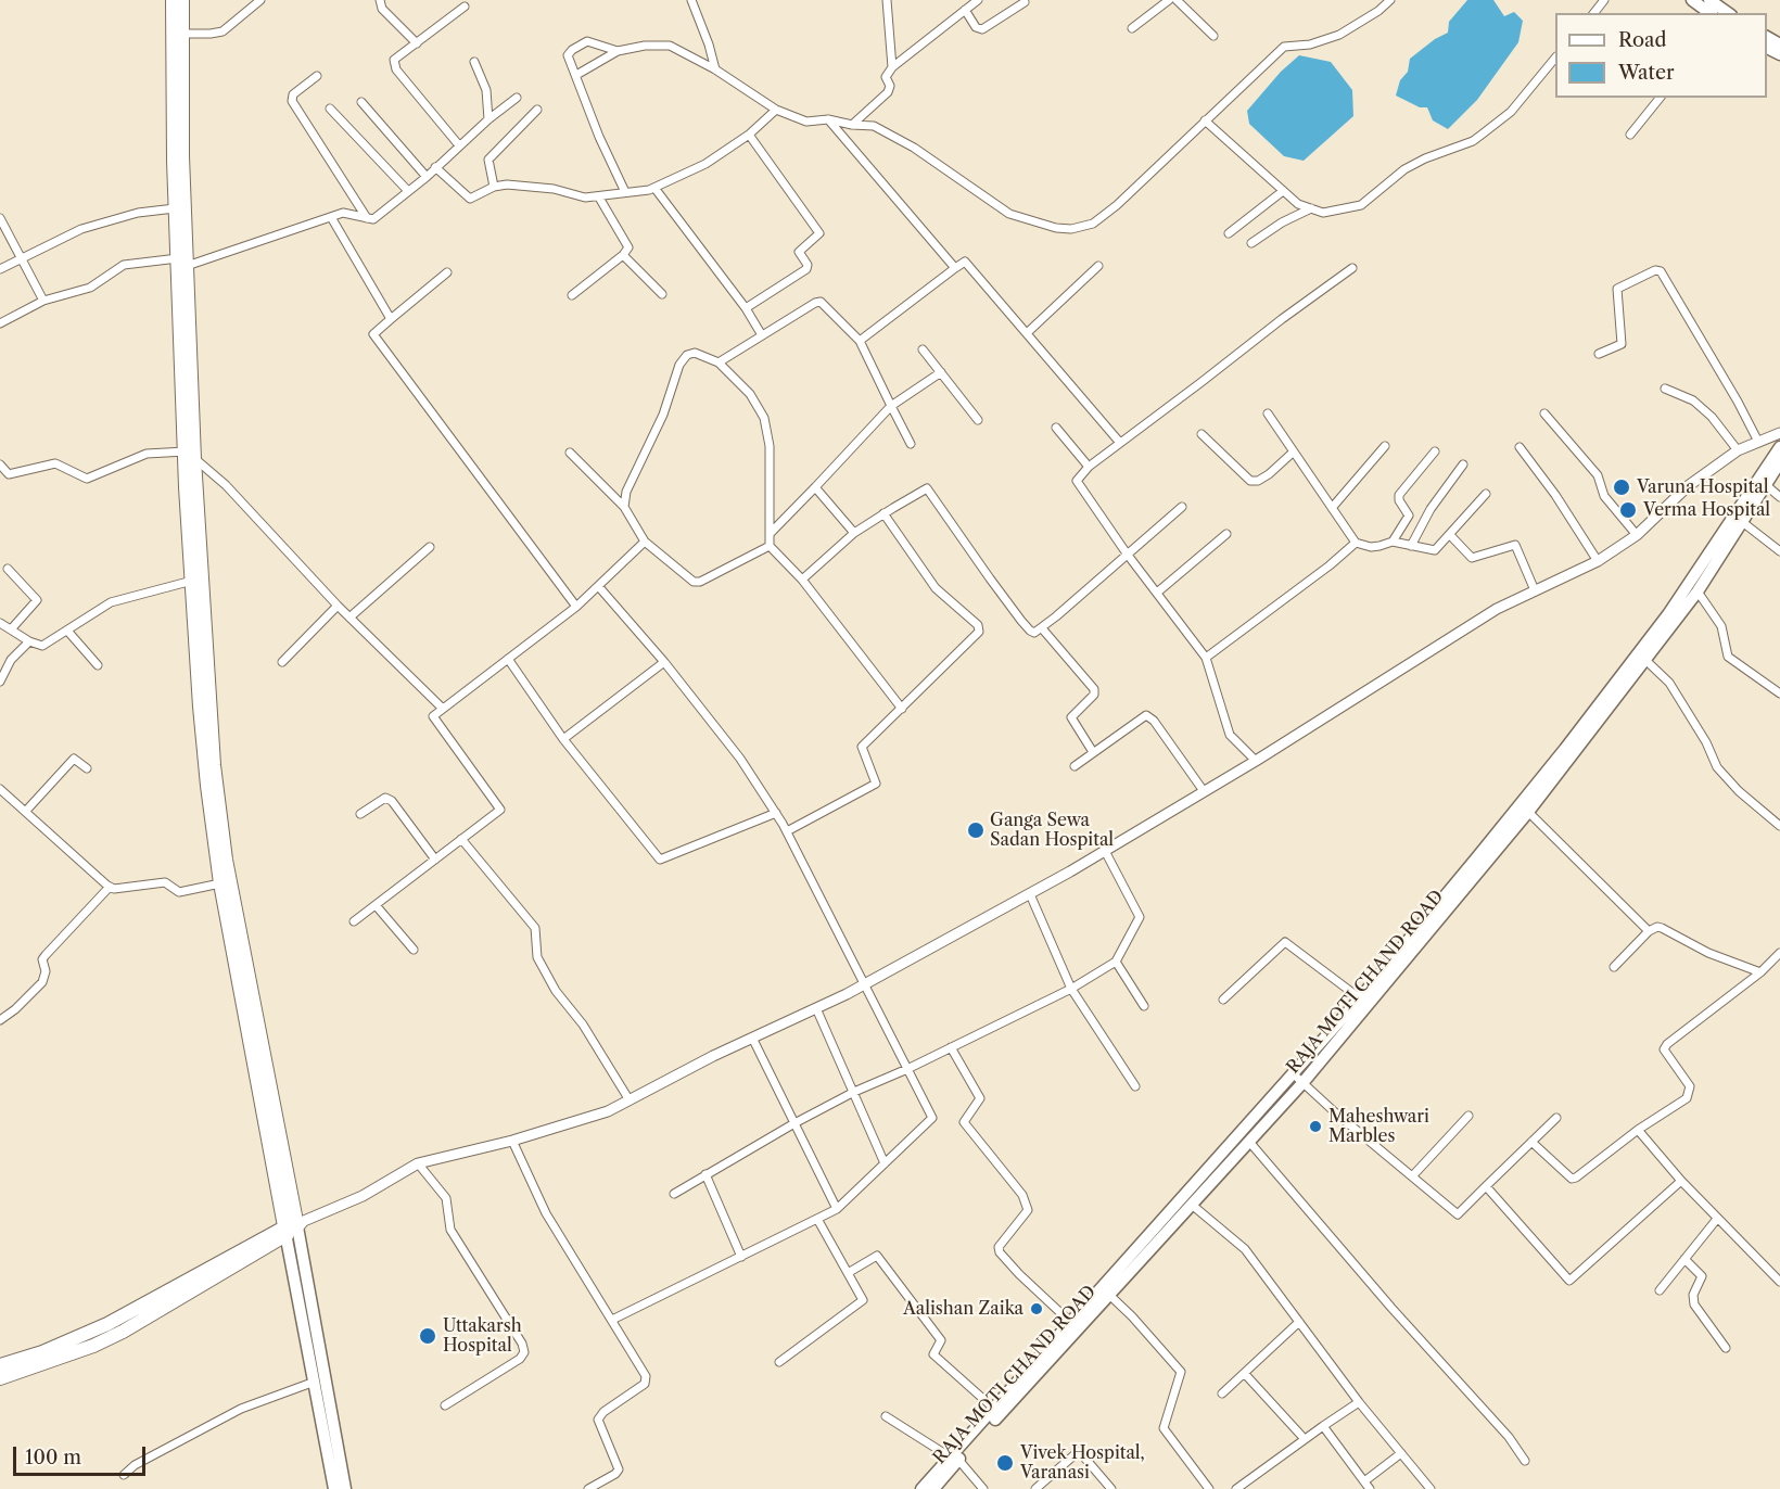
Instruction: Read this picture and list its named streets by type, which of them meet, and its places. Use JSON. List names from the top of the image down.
{
  "streets": {
    "main road": ["RAJA MOTI CHAND ROAD"]
  },
  "places": [
    "Varuna Hospital",
    "Verma Hospital",
    "Ganga Sewa Sadan Hospital",
    "Maheshwari Marbles",
    "Aalishan Zaika",
    "Uttakarsh Hospital",
    "Vivek Hospital, Varanasi"
  ],
  "legend": ["Road", "Water"],
  "scale_bar": "100 m"
}
